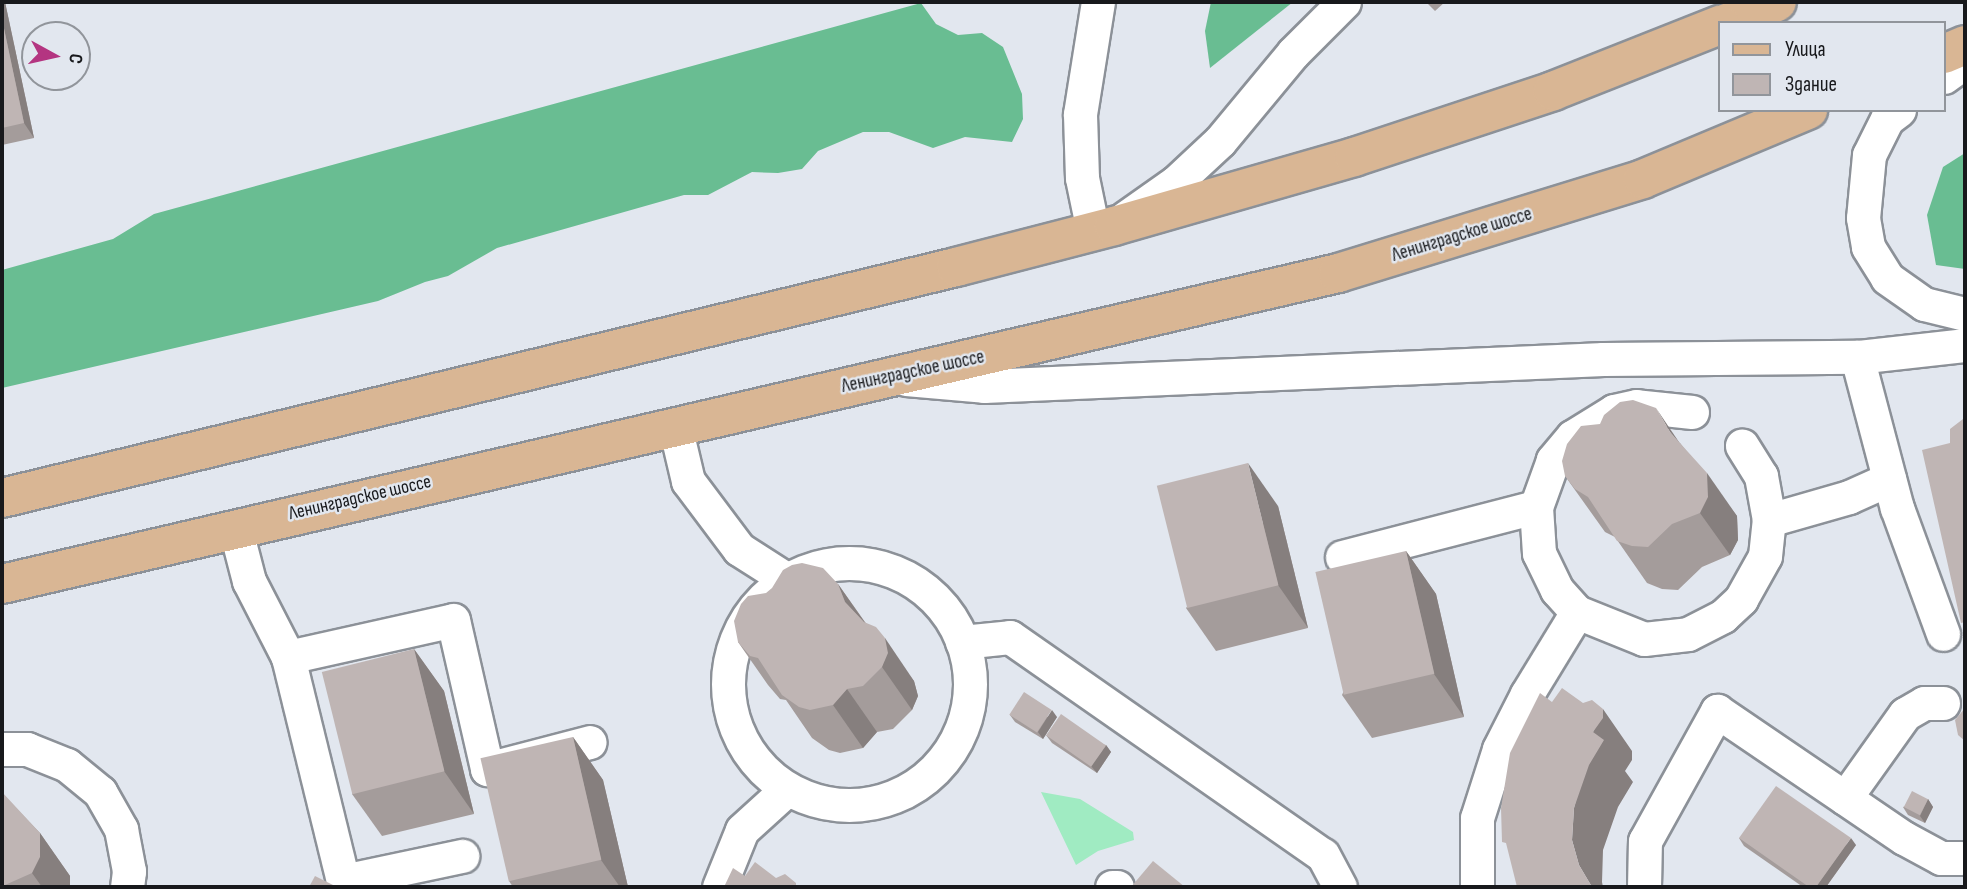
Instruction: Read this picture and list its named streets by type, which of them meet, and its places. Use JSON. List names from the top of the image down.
{
  "streets": {
    "main road": ["Ленинградское шоссе"]
  },
  "legend": ["Улица", "Здание"],
  "north": "right"
}
